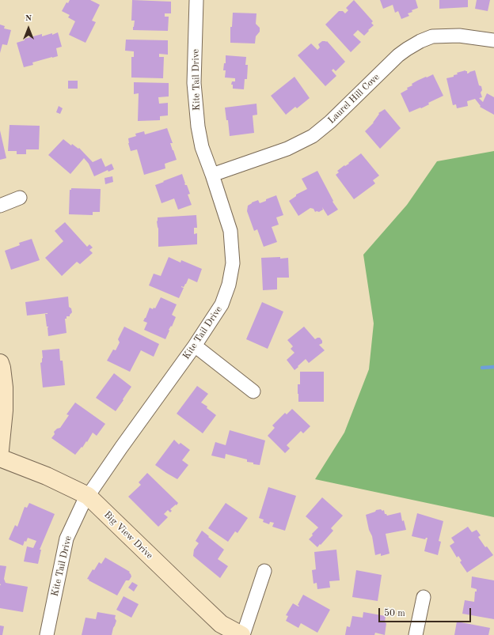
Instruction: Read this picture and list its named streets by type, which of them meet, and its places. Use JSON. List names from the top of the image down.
{
  "streets": {
    "street": ["Kite Tail Drive", "Laurel Hill Cove", "Big View Drive"]
  },
  "crossings": [
    ["Kite Tail Drive", "Laurel Hill Cove"],
    ["Kite Tail Drive", "Big View Drive"]
  ],
  "scale_bar": "50 m",
  "north": "top"
}
